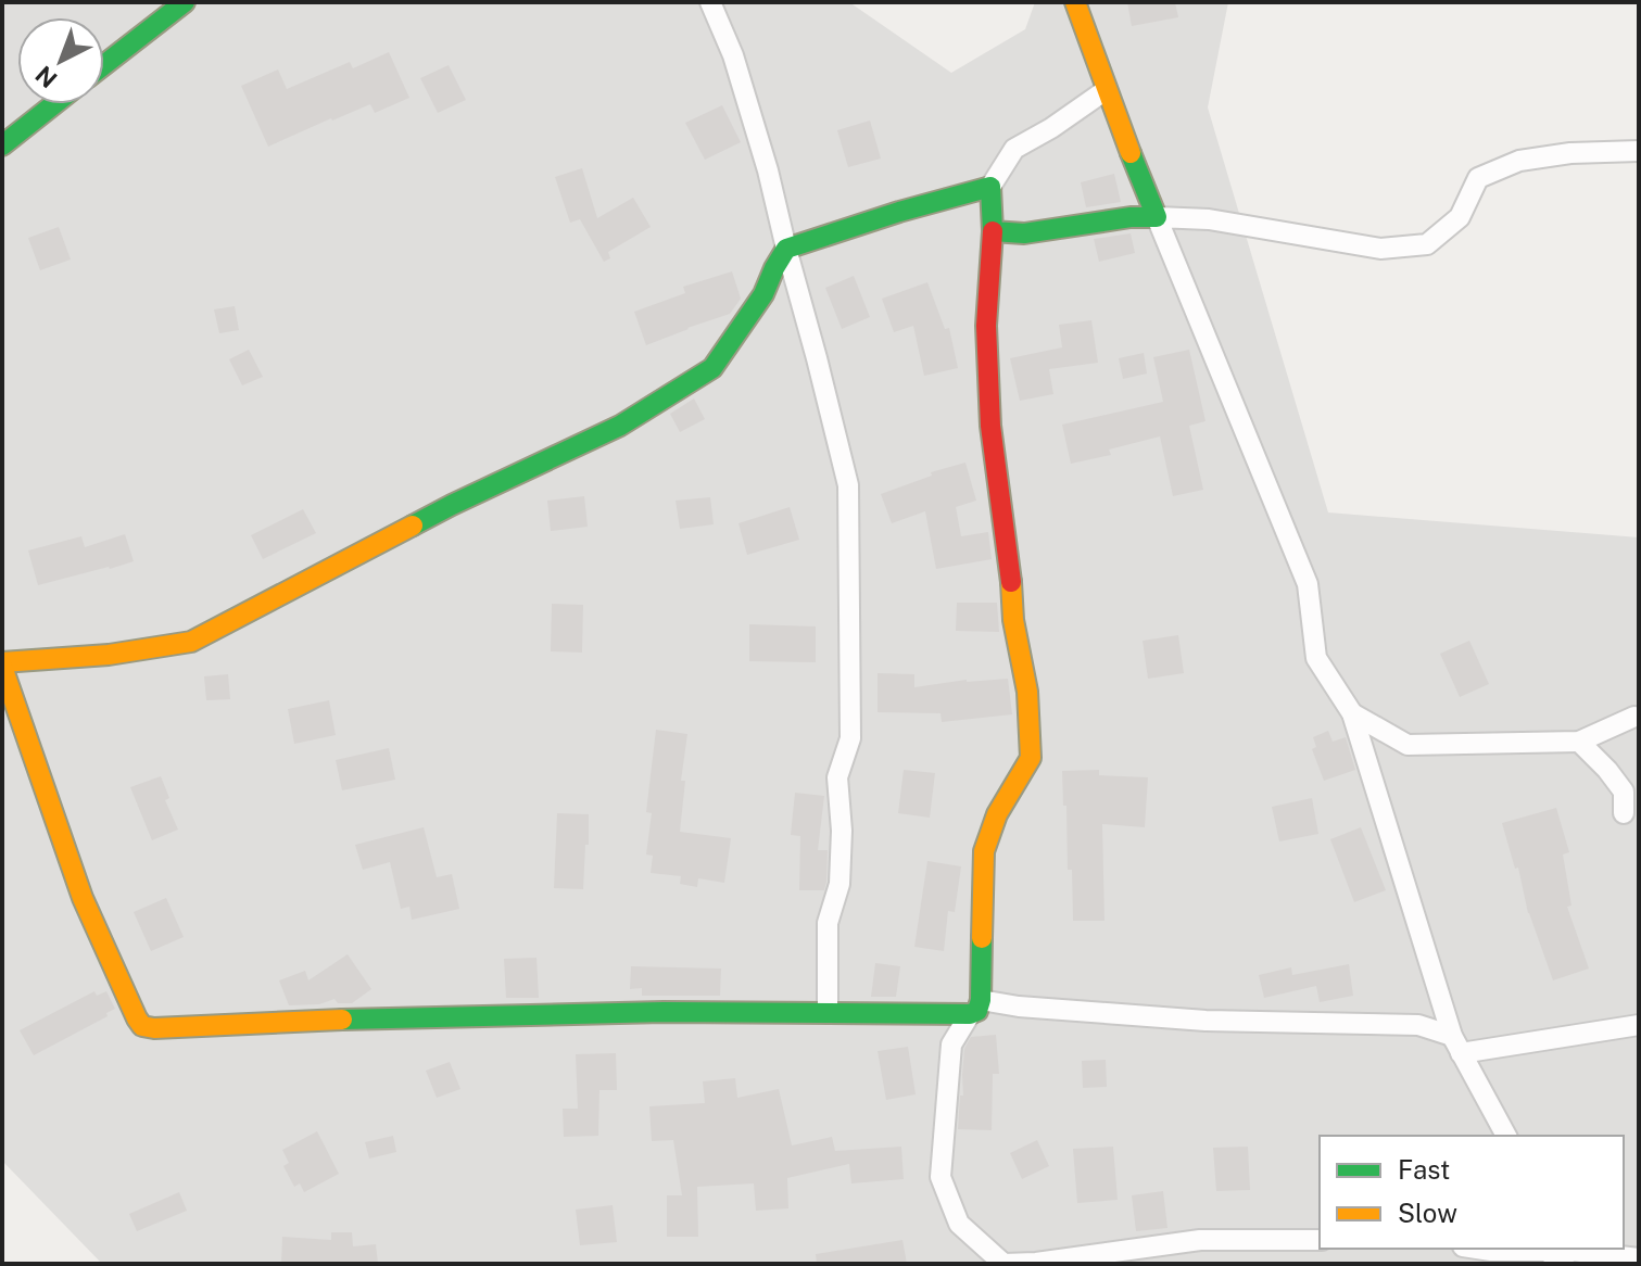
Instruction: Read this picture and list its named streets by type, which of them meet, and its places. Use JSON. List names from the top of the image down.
{
  "legend": ["Fast", "Slow"],
  "north": "bottom left"
}
